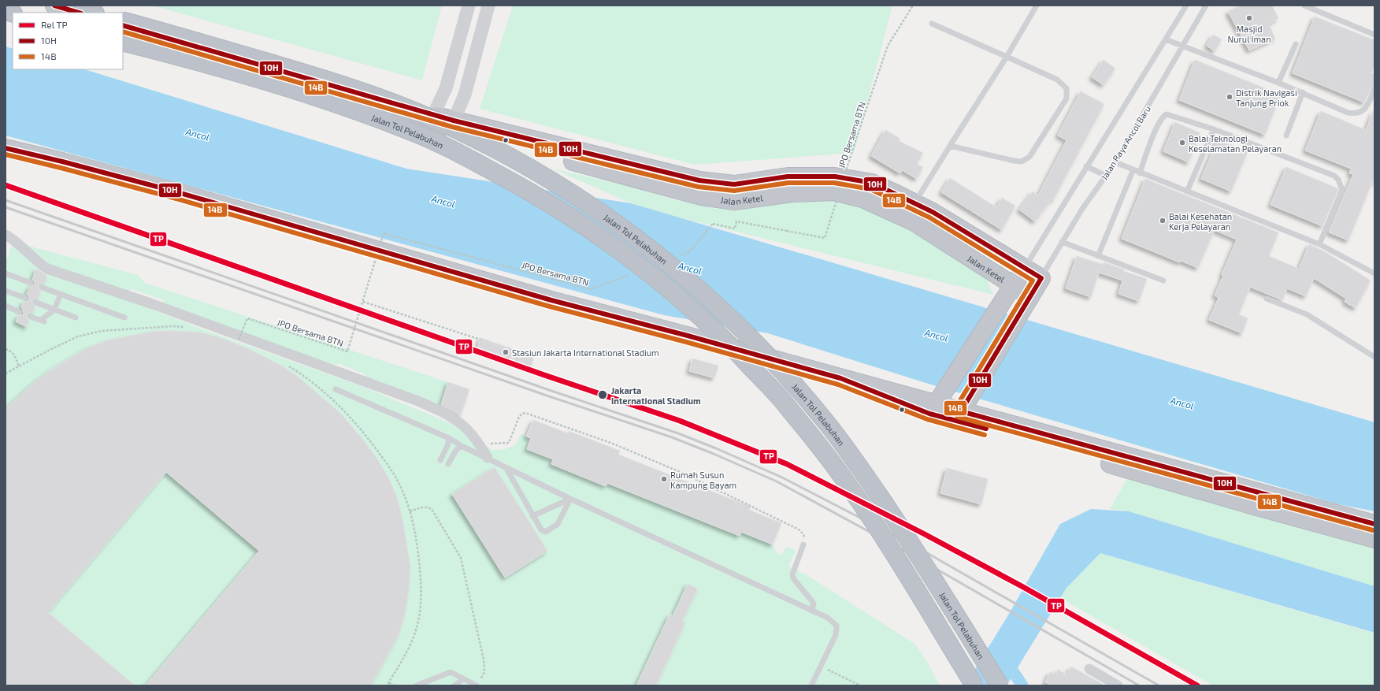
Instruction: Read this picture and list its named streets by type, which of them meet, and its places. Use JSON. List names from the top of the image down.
{
  "streets": {
    "highway": ["Jalan Tol Pelabuhan", "Jalan Ketel"],
    "lane": ["Jalan Raya Ancol Baru"],
    "path": ["JPO Bersama BTN"]
  },
  "crossings": [
    ["Jalan Raya Ancol Baru", "Jalan Ketel"]
  ],
  "water": ["Ancol"],
  "places": [
    "Masjid Nurul Iman",
    "Distrik Navigasi Tanjung Priok",
    "Balai Teknologi Keselamatan Pelayaran",
    "Balai Kesehatan Kerja Pelayaran",
    "Stasiun Jakarta International Stadium",
    "Jakarta International Stadium",
    "Rumah Susun Kampung Bayam"
  ],
  "lines": ["transit line 10H", "transit line 14B", "rail line TP"],
  "legend": ["Rel TP", "10H", "14B"]
}
